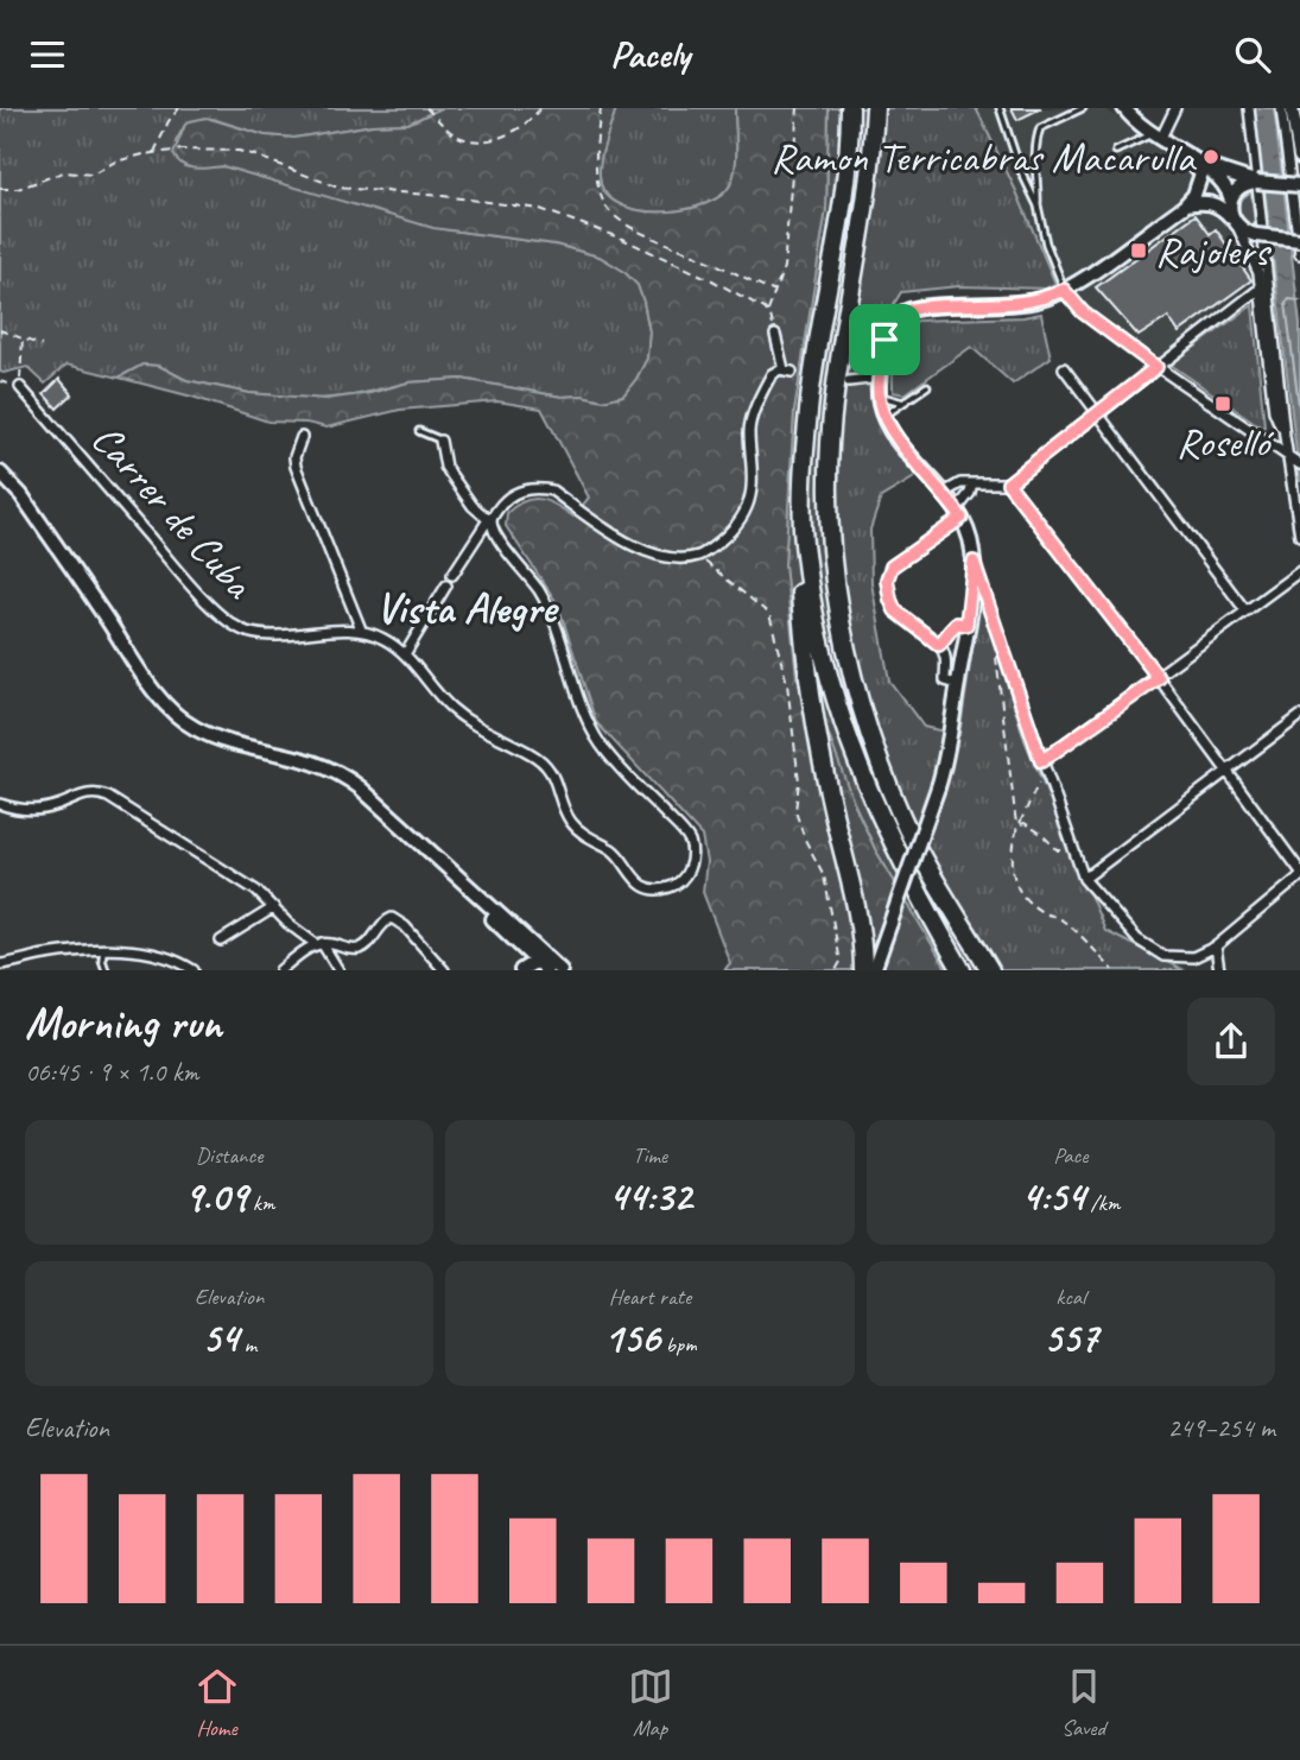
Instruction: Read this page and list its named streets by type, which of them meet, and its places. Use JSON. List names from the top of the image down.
{
  "streets": {
    "street": ["Carrer de Cuba"]
  },
  "districts": ["Vista Alegre"],
  "places": {
    "other": ["Ramon Terricabras Macarulla"],
    "transit": ["Rajolers", "Roselló"]
  },
  "page": {
    "header": "Pacely",
    "heading": ["Morning run", "06:45 · 9 × 1.0 km"],
    "stats": [
      ["Distance", "9.09 km"],
      ["Time", "44:32"],
      ["Pace", "4:54 /km"],
      ["Elevation", "54 m"],
      ["Heart rate", "156 bpm"],
      ["kcal", "557"]
    ],
    "chart": ["Elevation", "249–254 m"],
    "tabs": ["Home", "Map", "Saved"]
  }
}
